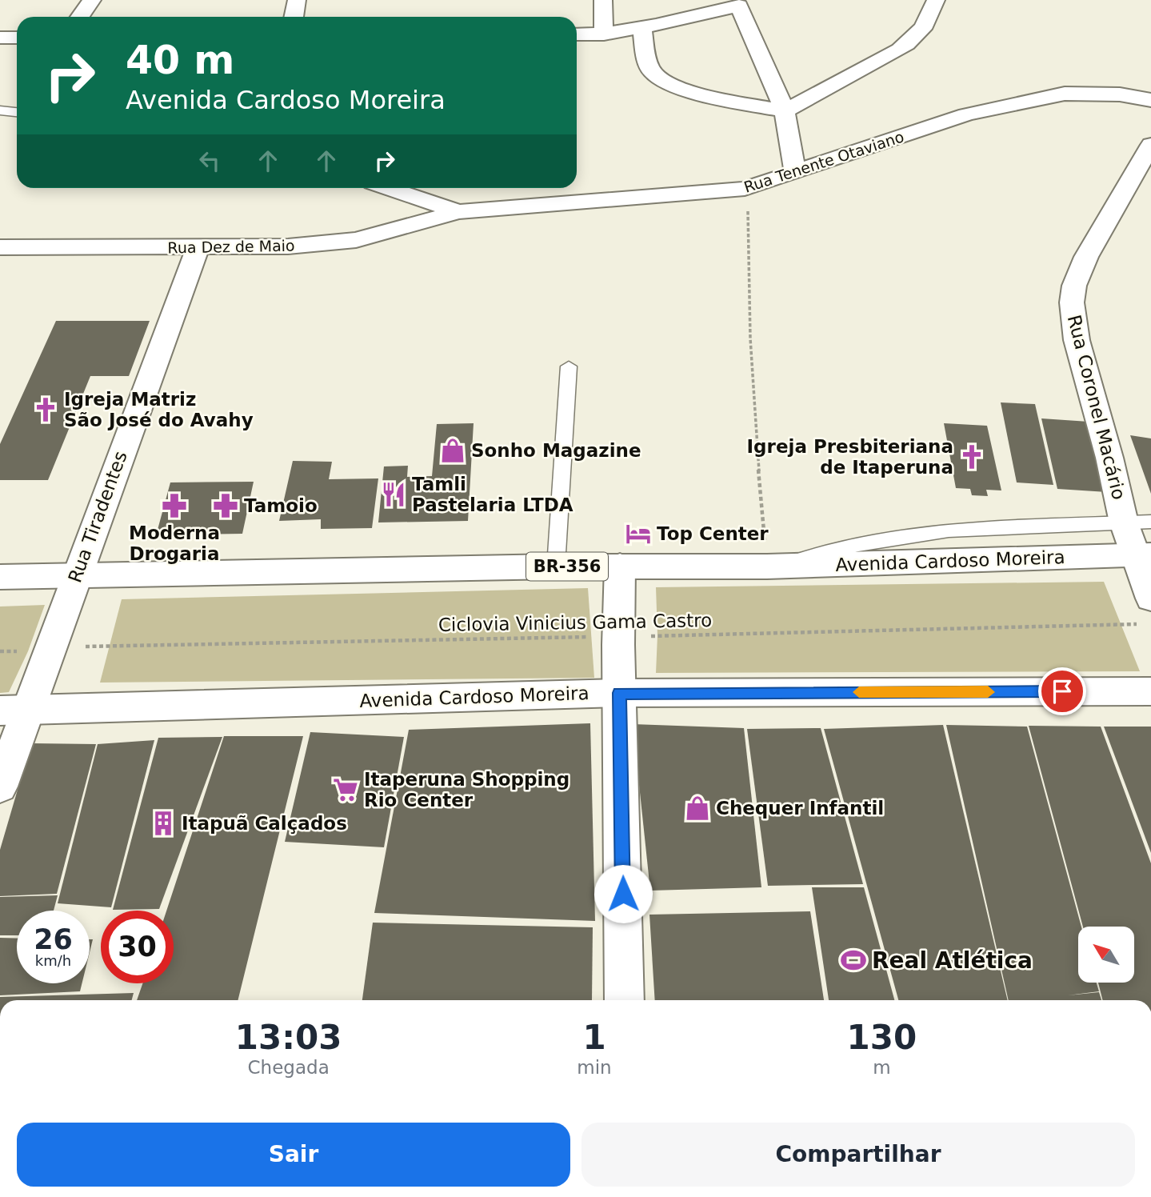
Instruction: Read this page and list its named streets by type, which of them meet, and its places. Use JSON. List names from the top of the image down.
{
  "streets": {
    "main road": [
      "Rua Tenente Otaviano",
      "Rua Dez de Maio",
      "Rua Coronel Macário",
      "Rua Tiradentes",
      "Avenida Cardoso Moreira",
      "BR-356"
    ],
    "path": ["Ciclovia Vinicius Gama Castro"]
  },
  "crossings": [
    ["Rua Tenente Otaviano", "Rua Dez de Maio"],
    ["Rua Dez de Maio", "Rua Tiradentes"],
    ["Rua Coronel Macário", "Avenida Cardoso Moreira"],
    ["Rua Coronel Macário", "Ciclovia Vinicius Gama Castro"],
    ["Rua Tiradentes", "Avenida Cardoso Moreira"],
    ["Rua Tiradentes", "Ciclovia Vinicius Gama Castro"]
  ],
  "places": {
    "church": ["Igreja Matriz São José do Avahy", "Igreja Presbiteriana de Itaperuna"],
    "shop": ["Sonho Magazine", "Chequer Infantil"],
    "restaurant": ["Tamli Pastelaria LTDA"],
    "pharmacy": ["Moderna Drogaria", "Tamoio"],
    "hotel": ["Top Center"],
    "supermarket": ["Itaperuna Shopping Rio Center"],
    "building": ["Itapuã Calçados"],
    "sports": ["Real Atlética"]
  },
  "north": "top left",
  "page": {
    "turn": ["40 m", "Avenida Cardoso Moreira"],
    "speed": "26 km/h",
    "limit": "30",
    "eta": [
      "13:03",
      "Chegada",
      "1",
      "min",
      "130",
      "m"
    ],
    "buttons": ["Sair", "Compartilhar"]
  }
}
